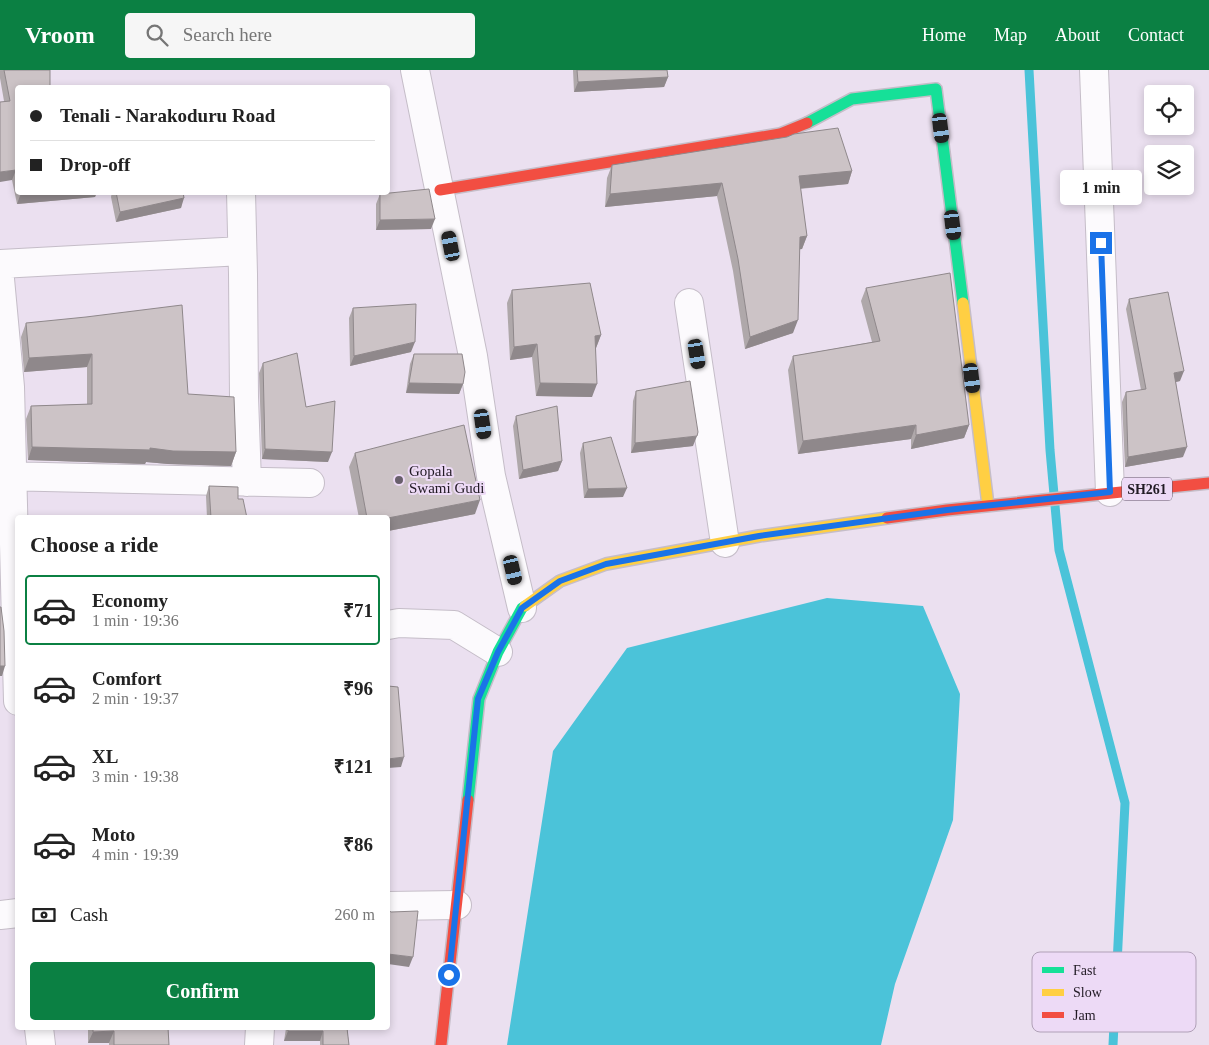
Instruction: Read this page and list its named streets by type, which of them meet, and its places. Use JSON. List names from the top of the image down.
{
  "streets": {
    "main road": ["SH261"]
  },
  "places": ["Gopala Swami Gudi"],
  "legend": ["Fast", "Slow", "Jam"],
  "page": {
    "header": "Vroom",
    "search": "Search here",
    "nav": [
      "Home",
      "Map",
      "About",
      "Contact"
    ],
    "banner": ["Tenali - Narakoduru Road", "Drop-off"],
    "bubble": "1 min",
    "heading": "Choose a ride",
    "list": [
      {
        "name": "Economy",
        "note": "1 min · 19:36",
        "value": "₹71"
      },
      {
        "name": "Comfort",
        "note": "2 min · 19:37",
        "value": "₹96"
      },
      {
        "name": "XL",
        "note": "3 min · 19:38",
        "value": "₹121"
      },
      {
        "name": "Moto",
        "note": "4 min · 19:39",
        "value": "₹86"
      }
    ],
    "pay": ["Cash", "260 m"],
    "buttons": "Confirm"
  }
}
